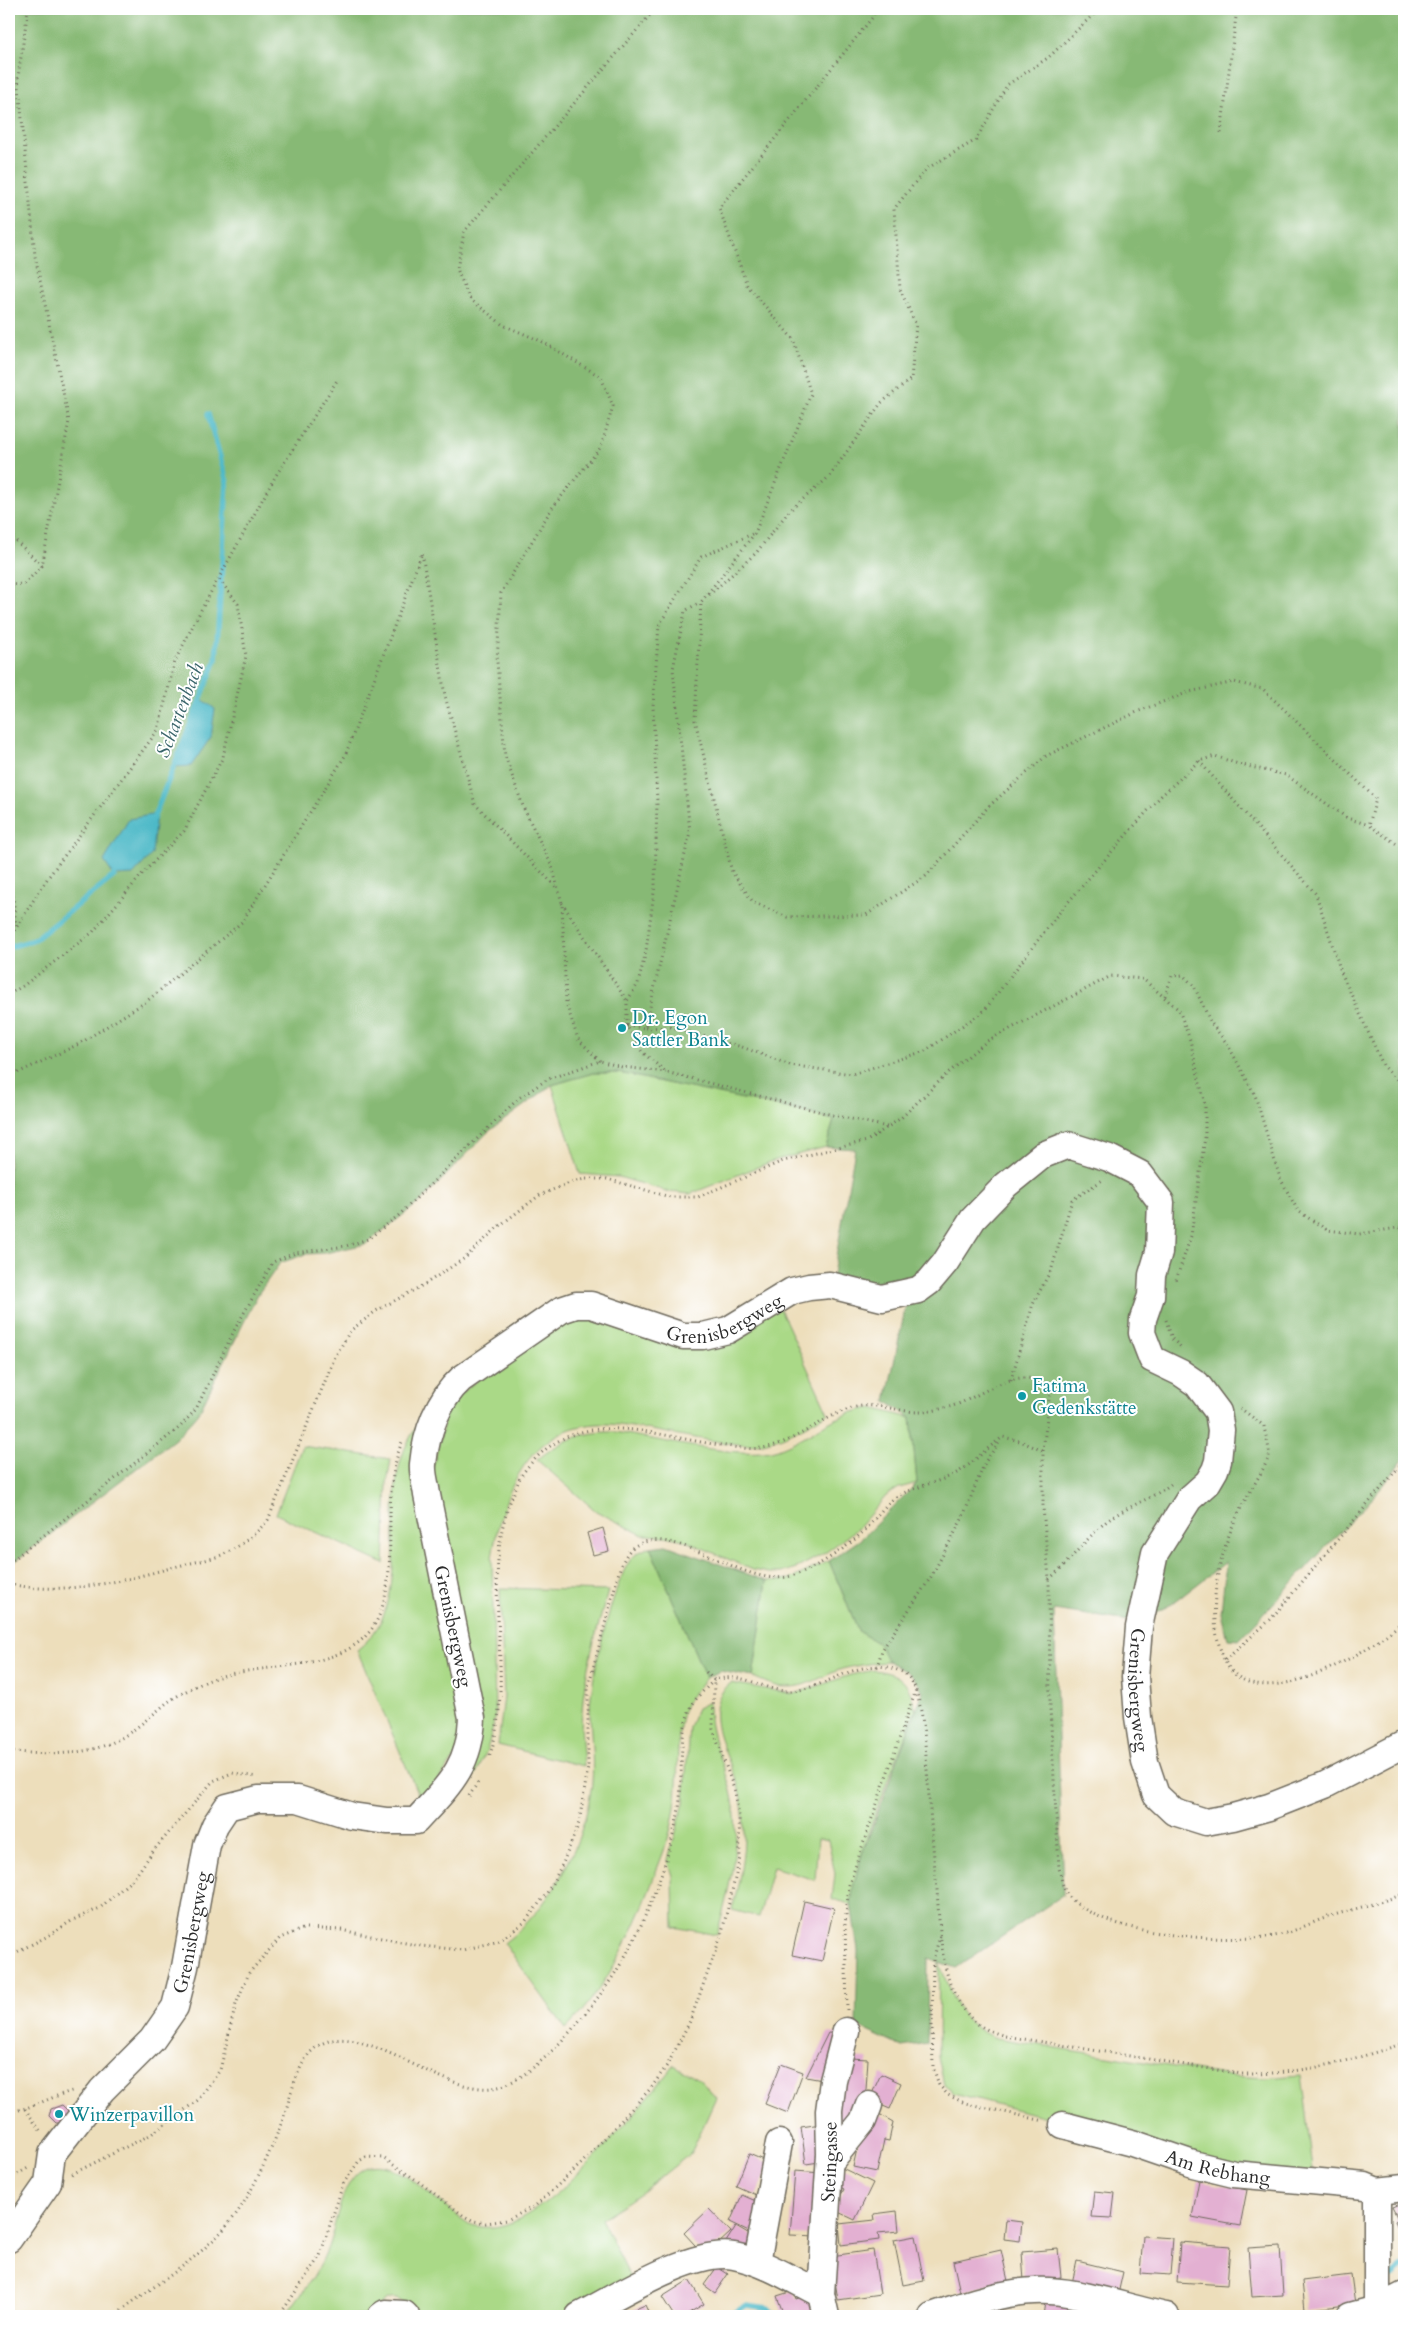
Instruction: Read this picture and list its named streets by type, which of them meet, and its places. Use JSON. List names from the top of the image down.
{
  "streets": {
    "street": ["Grenisbergweg", "Steingasse", "Am Rebhang"]
  },
  "water": ["Schartenbach"],
  "places": ["Dr. Egon Sattler Bank", "Fatima Gedenkstätte", "Winzerpavillon"]
}
